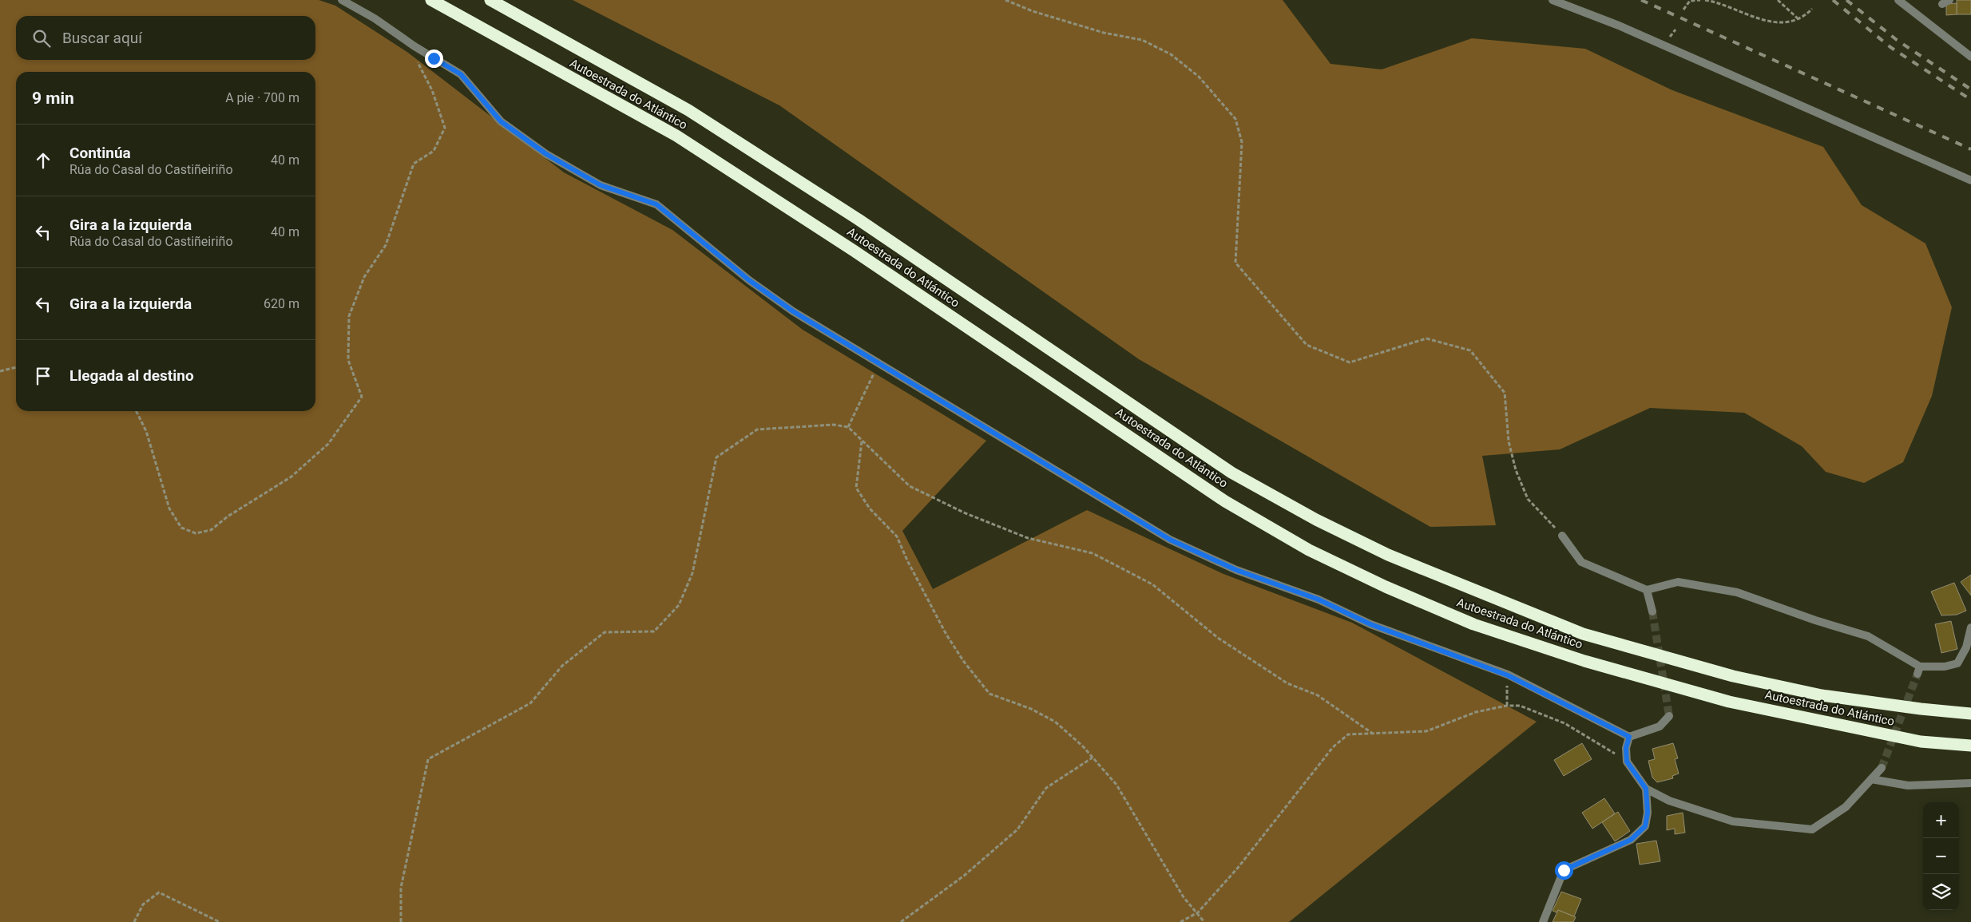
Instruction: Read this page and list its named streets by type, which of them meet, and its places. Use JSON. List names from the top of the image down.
{
  "streets": {
    "highway": ["Autoestrada do Atlántico"]
  },
  "page": {
    "search": "Buscar aquí",
    "heading": ["9 min", "A pie · 700 m"],
    "list": [
      ["Continúa", "Rúa do Casal do Castiñeiriño", "40 m"],
      ["Gira a la izquierda", "Rúa do Casal do Castiñeiriño", "40 m"],
      ["Gira a la izquierda", "620 m"],
      "Llegada al destino"
    ],
    "map_buttons": ["+", "−"]
  }
}
